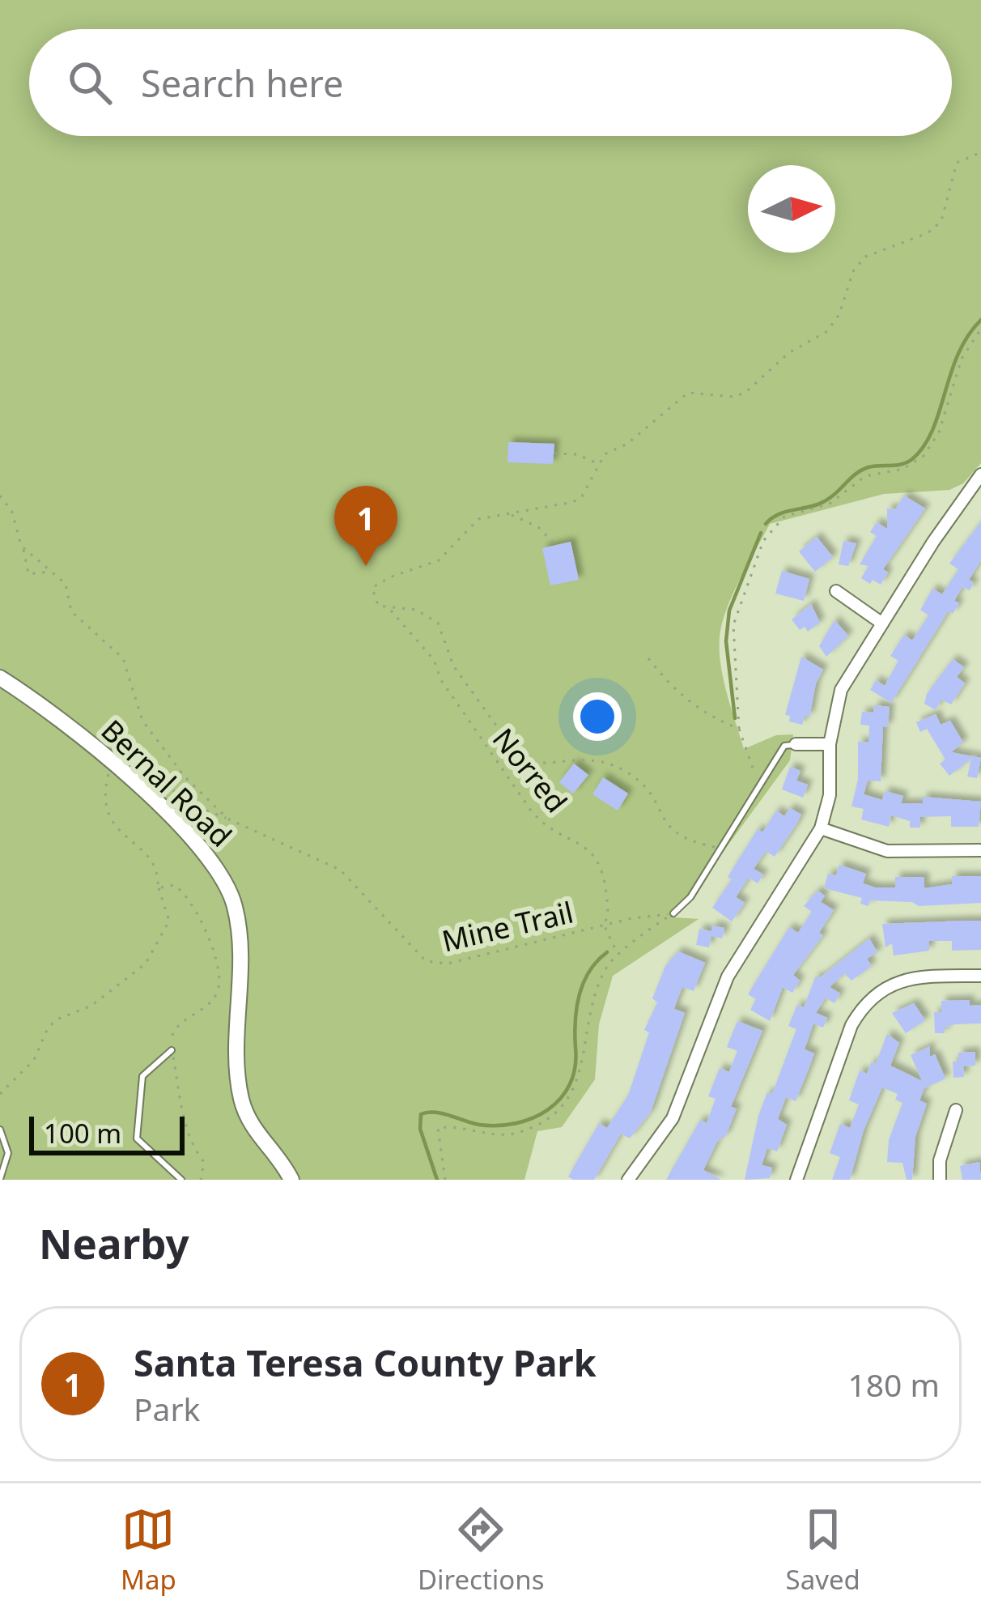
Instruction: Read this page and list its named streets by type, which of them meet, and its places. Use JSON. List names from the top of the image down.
{
  "streets": {
    "street": ["Bernal Road"],
    "path": ["Norred", "Mine Trail"]
  },
  "crossings": [
    ["Norred", "Mine Trail"]
  ],
  "scale_bar": "100 m",
  "north": "right",
  "page": {
    "search": "Search here",
    "pins": "1",
    "scale": "100 m",
    "heading": "Nearby",
    "list": [
      {
        "mark": "1",
        "name": "Santa Teresa County Park",
        "note": "Park",
        "value": "180 m"
      }
    ],
    "nav": ["Map", "Directions", "Saved"]
  }
}
